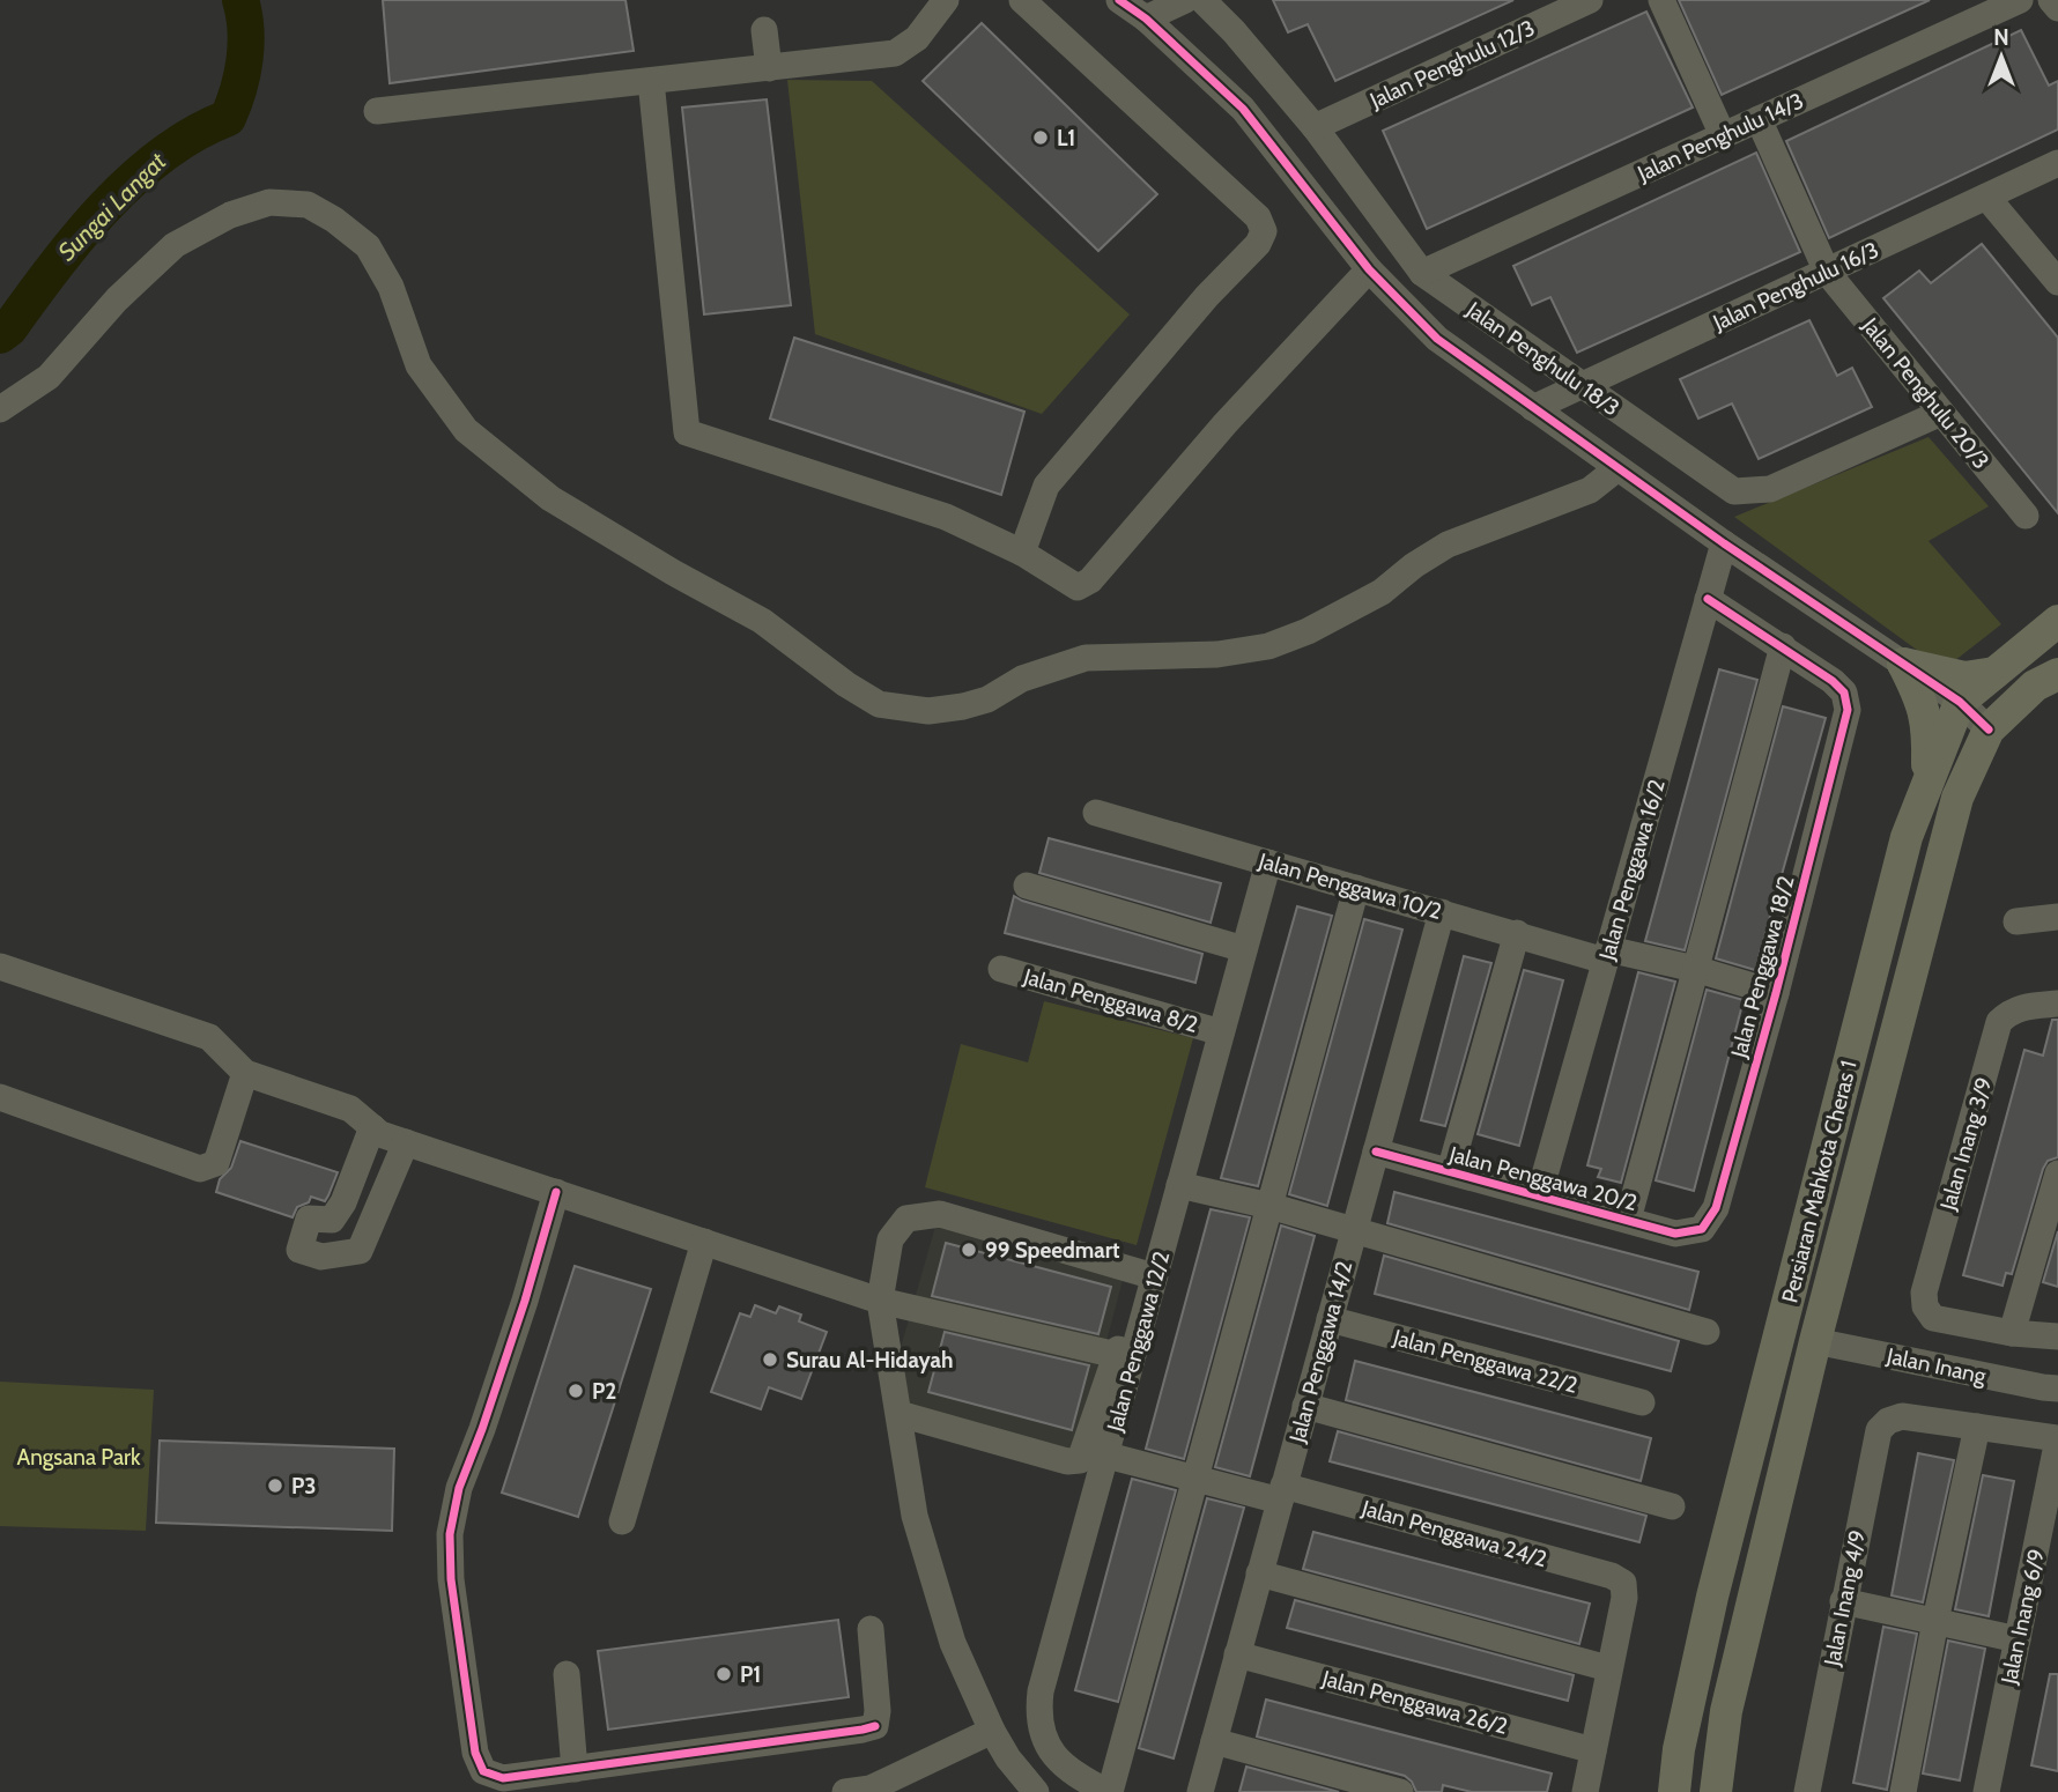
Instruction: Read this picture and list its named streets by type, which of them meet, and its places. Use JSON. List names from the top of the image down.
{
  "streets": {
    "main road": ["Persiaran Mahkota Cheras 1"],
    "street": [
      "Jalan Penghulu 12/3",
      "Jalan Penghulu 14/3",
      "Jalan Penghulu 16/3",
      "Jalan Penghulu 18/3",
      "Jalan Penghulu 20/3",
      "Jalan Penggawa 16/2",
      "Jalan Penggawa 10/2",
      "Jalan Penggawa 18/2",
      "Jalan Penggawa 8/2",
      "Jalan Inang 3/9",
      "Jalan Penggawa 20/2",
      "Jalan Penggawa 12/2",
      "Jalan Penggawa 14/2",
      "Jalan Penggawa 22/2",
      "Jalan Inang",
      "Jalan Penggawa 24/2",
      "Jalan Inang 4/9",
      "Jalan Inang 6/9",
      "Jalan Penggawa 26/2"
    ]
  },
  "crossings": [
    ["Jalan Penghulu 12/3", "Jalan Penghulu 18/3"],
    ["Jalan Penghulu 14/3", "Jalan Penghulu 18/3"],
    ["Jalan Penghulu 14/3", "Jalan Penghulu 20/3"],
    ["Jalan Penghulu 16/3", "Jalan Penghulu 18/3"],
    ["Jalan Penghulu 16/3", "Jalan Penghulu 20/3"],
    ["Jalan Penghulu 18/3", "Jalan Penghulu 20/3"],
    ["Jalan Penggawa 16/2", "Jalan Penggawa 10/2"],
    ["Jalan Penggawa 16/2", "Jalan Penggawa 20/2"],
    ["Jalan Penggawa 10/2", "Jalan Penggawa 18/2"],
    ["Jalan Penggawa 10/2", "Jalan Penggawa 12/2"],
    ["Jalan Penggawa 10/2", "Jalan Penggawa 14/2"],
    ["Jalan Penggawa 18/2", "Jalan Penggawa 20/2"],
    ["Jalan Penggawa 8/2", "Jalan Penggawa 12/2"],
    ["Jalan Penggawa 20/2", "Jalan Penggawa 14/2"],
    ["Persiaran Mahkota Cheras 1", "Jalan Inang"],
    ["Jalan Penggawa 12/2", "Jalan Penggawa 24/2"],
    ["Jalan Penggawa 14/2", "Jalan Penggawa 22/2"],
    ["Jalan Penggawa 14/2", "Jalan Penggawa 24/2"],
    ["Jalan Penggawa 14/2", "Jalan Penggawa 26/2"]
  ],
  "water": ["Sungai Langat"],
  "parks": ["Angsana Park"],
  "places": [
    "L1",
    "99 Speedmart",
    "Surau Al-Hidayah",
    "P2",
    "P3",
    "P1"
  ],
  "north": "top"
}
